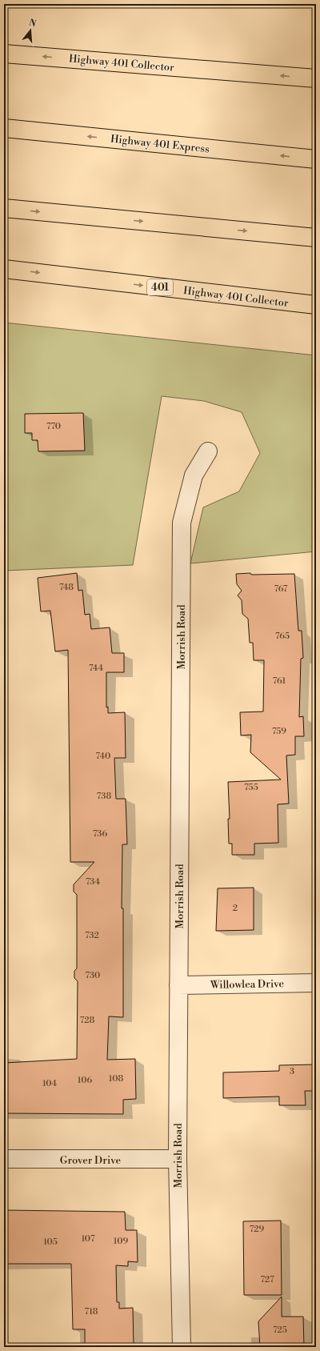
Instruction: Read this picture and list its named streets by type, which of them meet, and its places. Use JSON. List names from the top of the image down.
{
  "streets": {
    "highway": ["Highway 401 Collector", "Highway 401 Express", "401"],
    "street": ["Morrish Road", "Willowlea Drive", "Grover Drive"]
  },
  "crossings": [
    ["Morrish Road", "Willowlea Drive"],
    ["Morrish Road", "Grover Drive"]
  ],
  "house_numbers": [
    "770",
    "748",
    "767",
    "765",
    "744",
    "761",
    "759",
    "740",
    "755",
    "738",
    "736",
    "734",
    "2",
    "732",
    "730",
    "728",
    "3",
    "108",
    "106",
    "104",
    "729",
    "107",
    "109",
    "105",
    "727",
    "718",
    "725"
  ],
  "north": "top"
}
